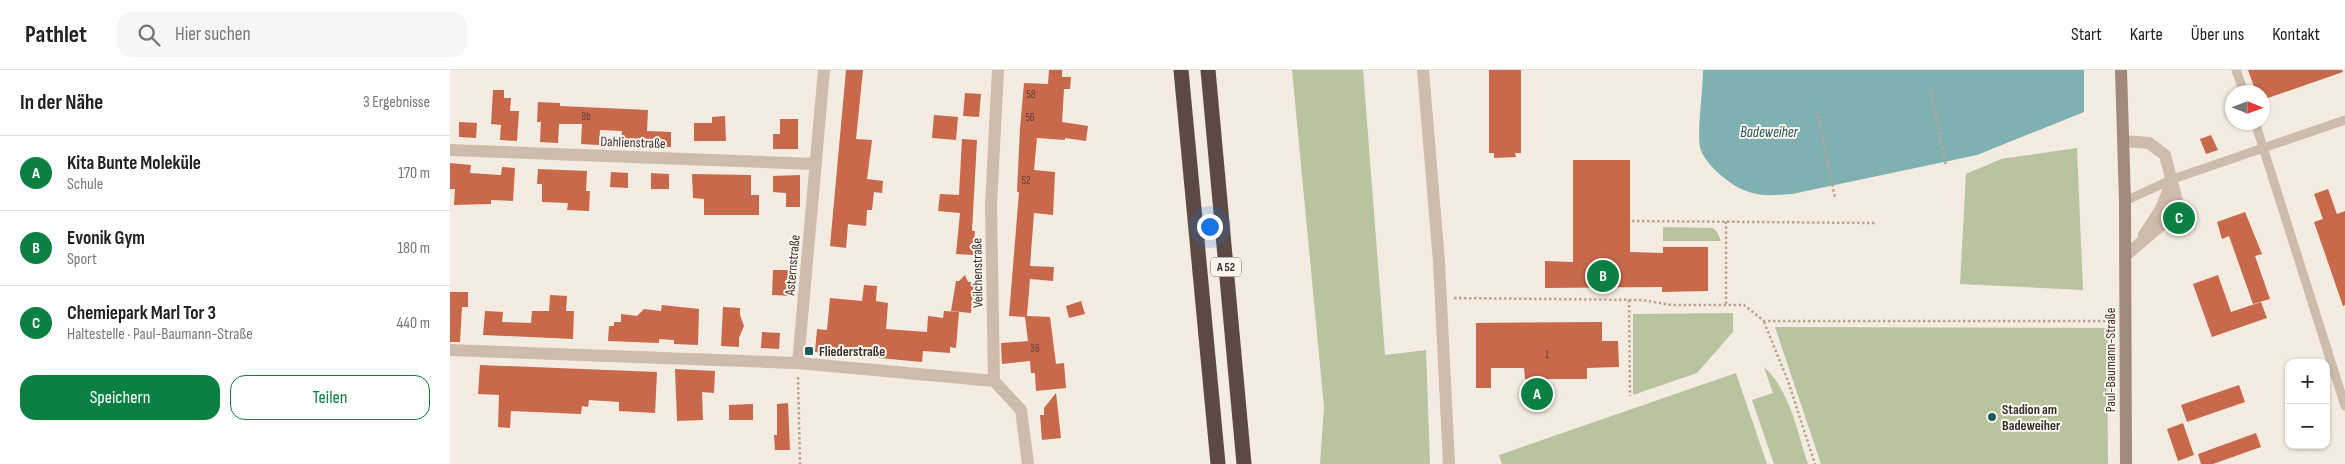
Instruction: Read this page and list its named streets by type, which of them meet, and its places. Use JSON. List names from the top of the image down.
{
  "streets": {
    "highway": ["A 52"],
    "main road": ["Paul-Baumann-Straße"],
    "street": ["Dahlienstraße", "Asternstraße", "Veilchenstraße"]
  },
  "crossings": [
    ["Dahlienstraße", "Asternstraße"]
  ],
  "water": ["Badeweiher"],
  "places": {
    "transit": ["Fliederstraße"],
    "other": ["Stadion am Badeweiher"]
  },
  "house_numbers": [
    "58",
    "9b",
    "56",
    "52",
    "36",
    "1"
  ],
  "north": "right",
  "page": {
    "header": "Pathlet",
    "search": "Hier suchen",
    "nav": [
      "Start",
      "Karte",
      "Über uns",
      "Kontakt"
    ],
    "heading": ["In der Nähe", "3 Ergebnisse"],
    "list": [
      {
        "mark": "A",
        "name": "Kita Bunte Moleküle",
        "note": "Schule",
        "value": "170 m"
      },
      {
        "mark": "B",
        "name": "Evonik Gym",
        "note": "Sport",
        "value": "180 m"
      },
      {
        "mark": "C",
        "name": "Chemiepark Marl Tor 3",
        "note": "Haltestelle · Paul-Baumann-Straße",
        "value": "440 m"
      }
    ],
    "pins": ["C", "B", "A"],
    "map_buttons": ["+", "−"],
    "buttons": ["Speichern", "Teilen"]
  }
}
